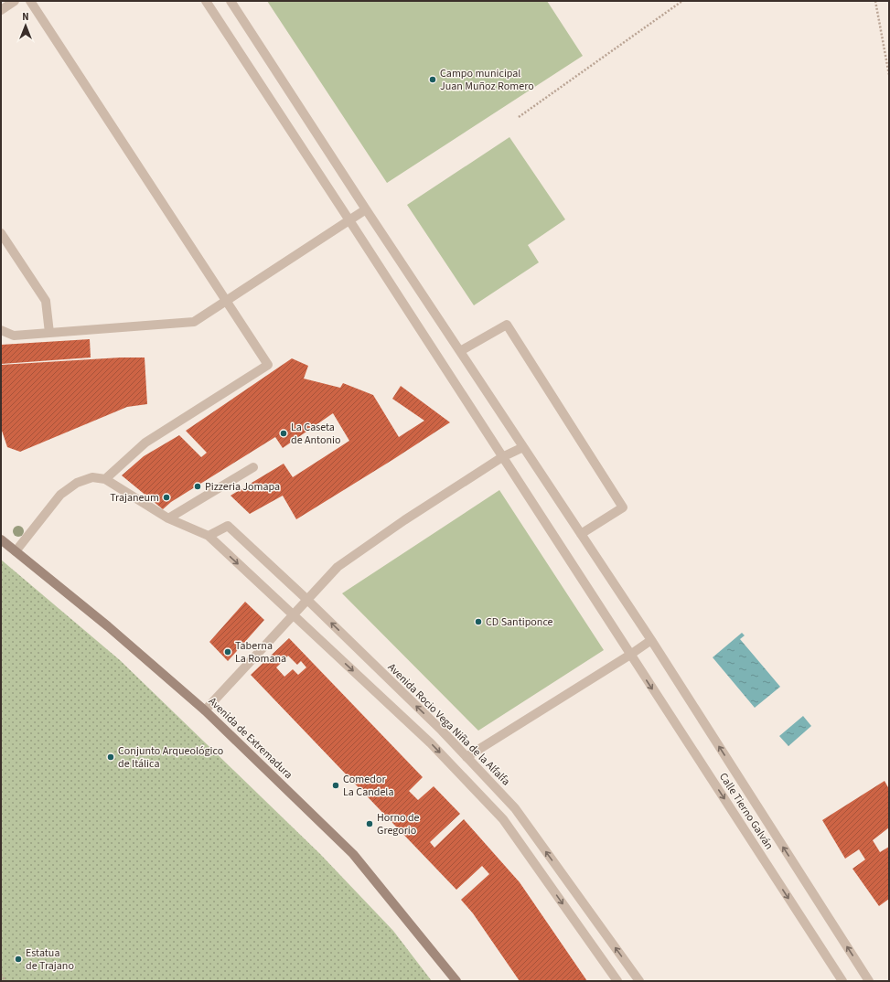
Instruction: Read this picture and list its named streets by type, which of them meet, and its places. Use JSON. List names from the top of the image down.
{
  "streets": {
    "main road": ["Avenida de Extremadura"],
    "street": ["Avenida Rocio Vega Niña de la Alfalfa", "Calle Tierno Galván"]
  },
  "places": [
    "Campo municipal Juan Muñoz Romero",
    "La Caseta de Antonio",
    "Pizzeria Jomapa",
    "Trajaneum",
    "CD Santiponce",
    "Taberna La Romana",
    "Conjunto Arqueológico de Itálica",
    "Comedor La Candela",
    "Horno de Gregorio",
    "Estatua de Trajano"
  ],
  "north": "top"
}
